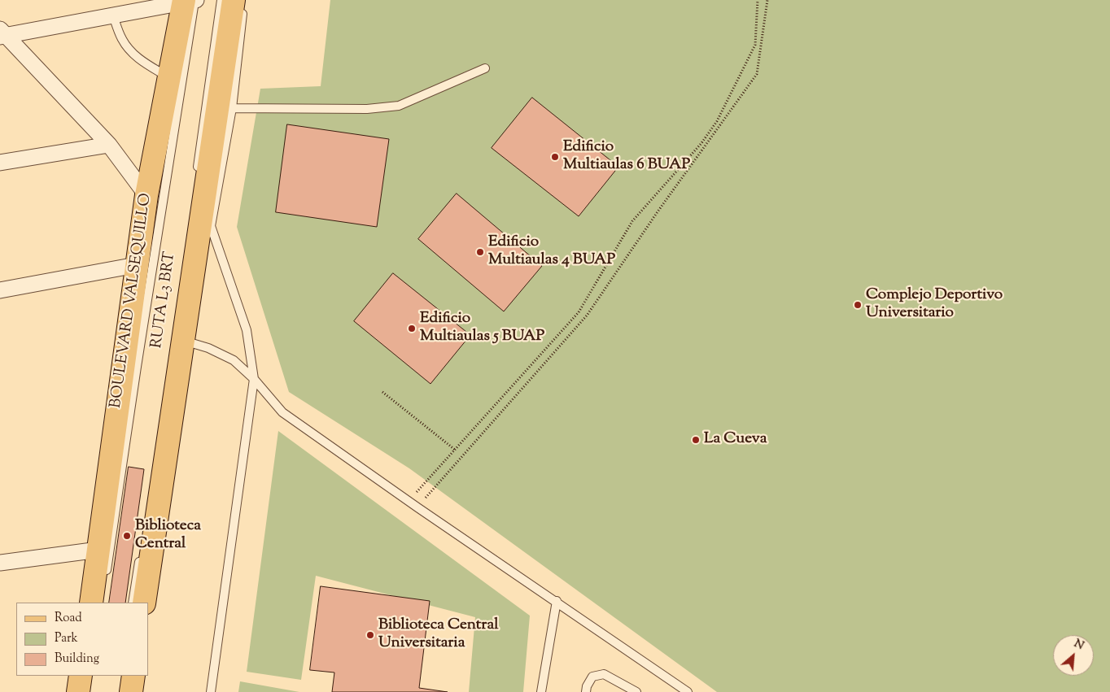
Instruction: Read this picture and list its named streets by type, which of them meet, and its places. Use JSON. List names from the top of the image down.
{
  "streets": {
    "main road": ["BOULEVARD VALSEQUILLO"]
  },
  "places": [
    "Edificio Multiaulas 6 BUAP",
    "Edificio Multiaulas 4 BUAP",
    "Complejo Deportivo Universitario",
    "Edificio Multiaulas 5 BUAP",
    "La Cueva",
    "Biblioteca Central",
    "Biblioteca Central Universitaria"
  ],
  "legend": ["Road", "Park", "Building"],
  "north": "top right"
}
